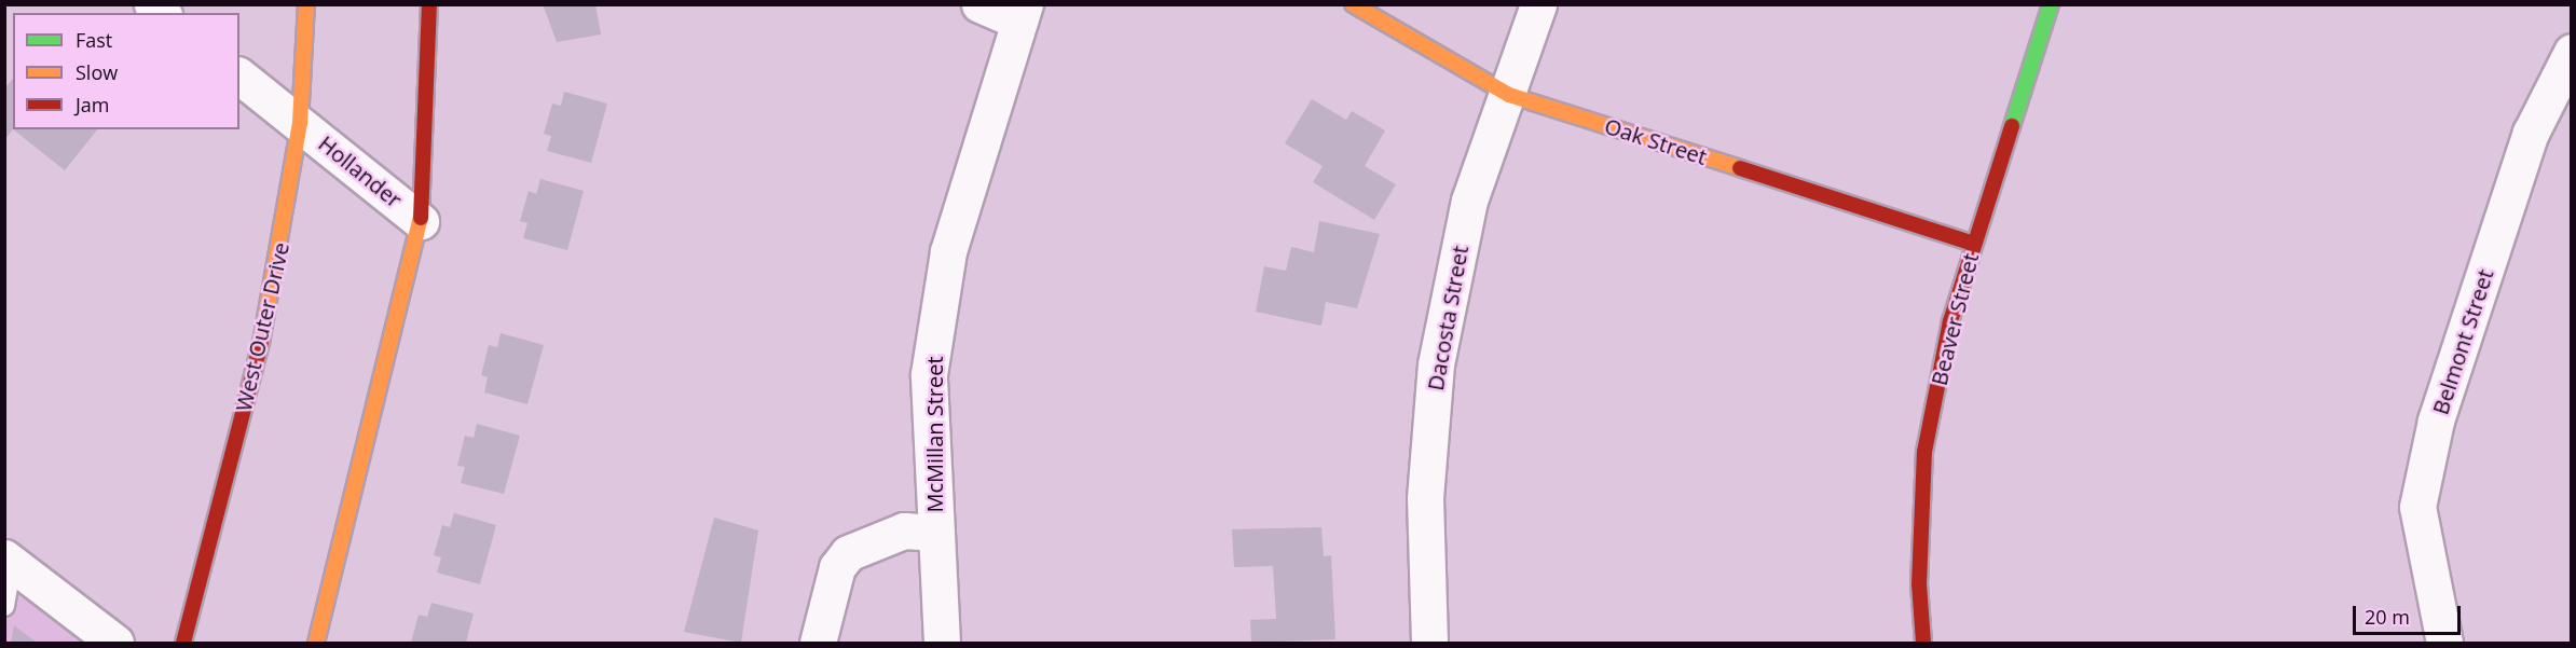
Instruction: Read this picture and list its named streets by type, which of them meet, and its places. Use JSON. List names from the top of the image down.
{
  "streets": {
    "street": [
      "Oak Street",
      "Hollander",
      "Dacosta Street",
      "Beaver Street",
      "West Outer Drive",
      "Belmont Street",
      "McMillan Street"
    ]
  },
  "crossings": [
    ["Oak Street", "Dacosta Street"],
    ["Oak Street", "Beaver Street"],
    ["Hollander", "West Outer Drive"]
  ],
  "legend": ["Fast", "Slow", "Jam"],
  "scale_bar": "20 m"
}
